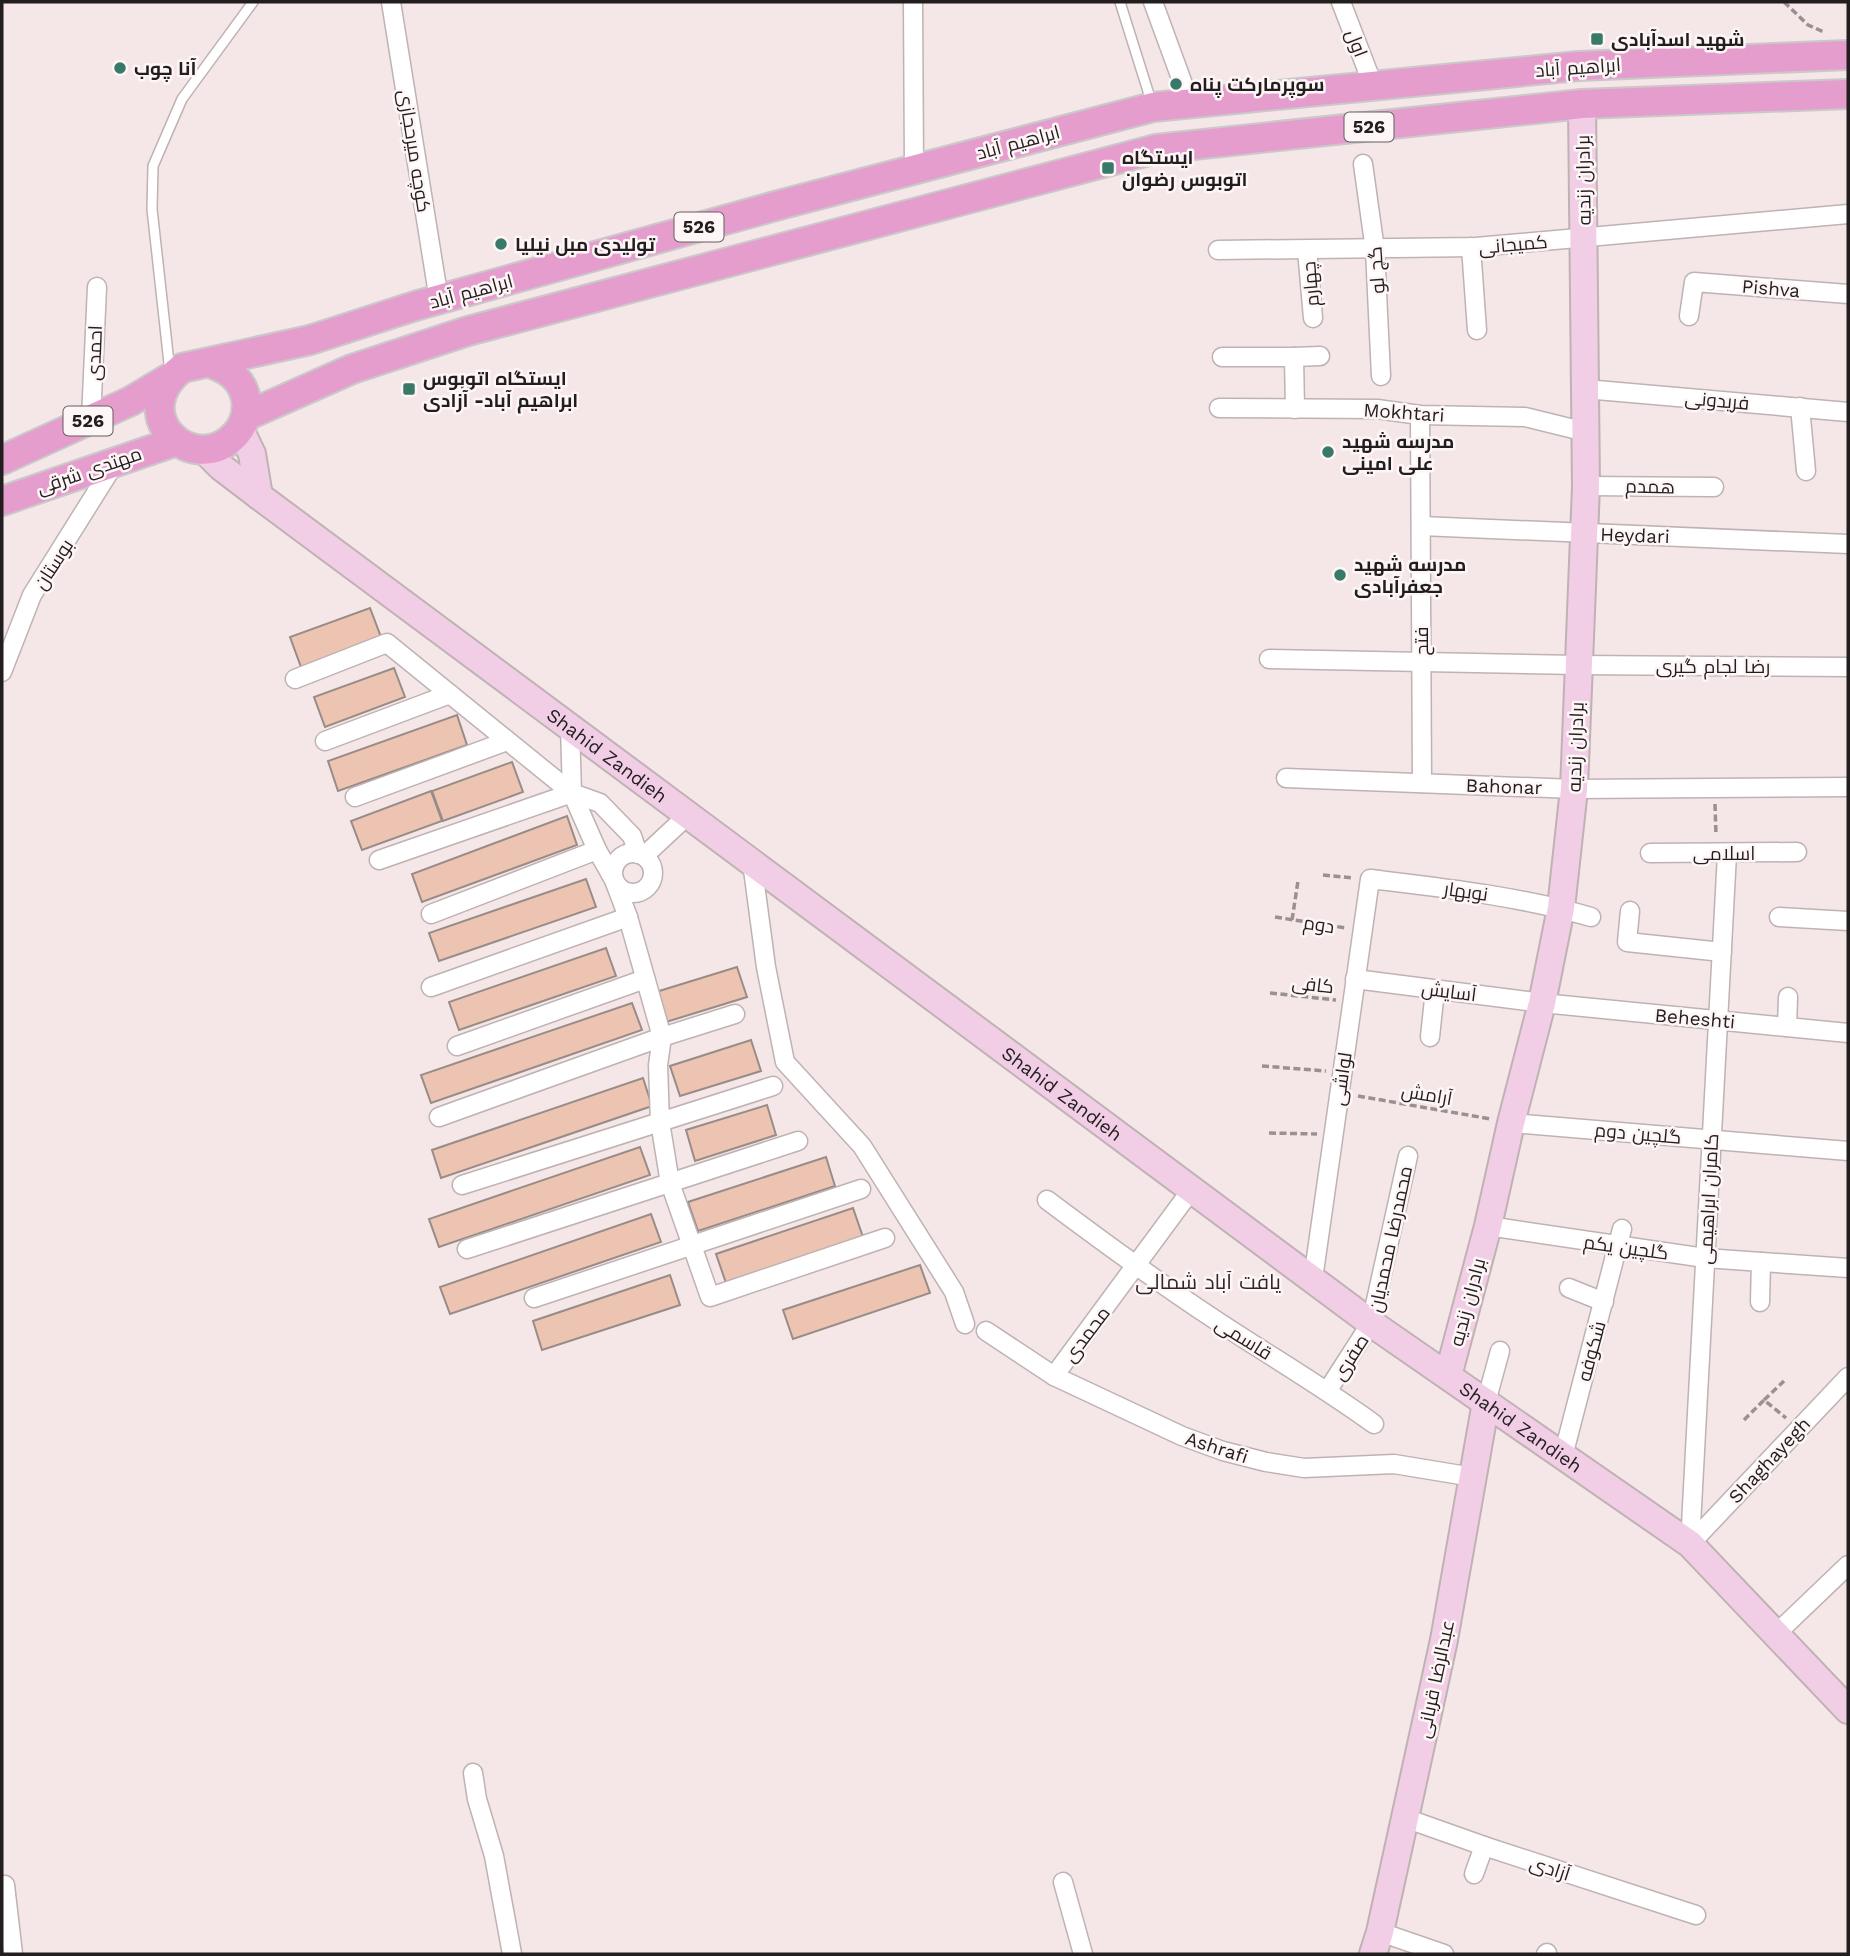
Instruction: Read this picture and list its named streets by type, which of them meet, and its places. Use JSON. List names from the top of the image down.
{
  "streets": {
    "main road": ["ابراهیم آباد", "526", "مهتدی شرقی"],
    "street": [
      "اول",
      "کوچه میرحجازی",
      "برادران زندیه",
      "کمیجانی",
      "گچ لو",
      "چهارم",
      "Pishva",
      "احمدی",
      "فریدونی",
      "Mokhtari",
      "همدم",
      "Heydari",
      "بوستان",
      "فتح",
      "رضا لجام گیری",
      "Shahid Zandieh",
      "Bahonar",
      "اسلامی",
      "نوبهار",
      "آسایش",
      "Beheshti",
      "لواشی",
      "گلچین دوم",
      "کامران ابراهیمی",
      "محمدرضا محمدیان",
      "گلچین یکم",
      "محمدی",
      "قاسمی",
      "شکوفه",
      "صفری",
      "Ashrafi",
      "Shaghayegh",
      "عبدالرضا قربانی",
      "آزادی"
    ],
    "path": ["دوم", "کافی", "آرامش"]
  },
  "crossings": [
    ["اول", "ابراهیم آباد"],
    ["ابراهیم آباد", "کوچه میرحجازی"],
    ["ابراهیم آباد", "برادران زندیه"],
    ["ابراهیم آباد", "مهتدی شرقی"],
    ["ابراهیم آباد", "Shahid Zandieh"],
    ["برادران زندیه", "کمیجانی"],
    ["برادران زندیه", "فریدونی"],
    ["برادران زندیه", "Mokhtari"],
    ["برادران زندیه", "همدم"],
    ["برادران زندیه", "Heydari"],
    ["برادران زندیه", "رضا لجام گیری"],
    ["برادران زندیه", "Shahid Zandieh"],
    ["برادران زندیه", "Bahonar"],
    ["برادران زندیه", "نوبهار"],
    ["برادران زندیه", "آسایش"],
    ["برادران زندیه", "Beheshti"],
    ["برادران زندیه", "آرامش"],
    ["برادران زندیه", "گلچین دوم"],
    ["برادران زندیه", "گلچین یکم"],
    ["کمیجانی", "گچ لو"],
    ["کمیجانی", "چهارم"],
    ["احمدی", "مهتدی شرقی"],
    ["Mokhtari", "فتح"],
    ["مهتدی شرقی", "بوستان"],
    ["مهتدی شرقی", "Shahid Zandieh"],
    ["Heydari", "فتح"],
    ["فتح", "رضا لجام گیری"],
    ["فتح", "Bahonar"],
    ["Shahid Zandieh", "لواشی"],
    ["Shahid Zandieh", "کامران ابراهیمی"],
    ["Shahid Zandieh", "محمدرضا محمدیان"],
    ["Shahid Zandieh", "محمدی"],
    ["Shahid Zandieh", "شکوفه"],
    ["Shahid Zandieh", "صفری"],
    ["Shahid Zandieh", "Shaghayegh"],
    ["Shahid Zandieh", "عبدالرضا قربانی"],
    ["اسلامی", "کامران ابراهیمی"],
    ["نوبهار", "لواشی"],
    ["دوم", "لواشی"],
    ["کافی", "لواشی"],
    ["آسایش", "Beheshti"],
    ["آسایش", "لواشی"],
    ["Beheshti", "کامران ابراهیمی"],
    ["لواشی", "آرامش"],
    ["آرامش", "گلچین دوم"],
    ["گلچین دوم", "کامران ابراهیمی"],
    ["کامران ابراهیمی", "گلچین یکم"],
    ["کامران ابراهیمی", "Shaghayegh"],
    ["محمدرضا محمدیان", "صفری"],
    ["گلچین یکم", "شکوفه"],
    ["محمدی", "قاسمی"],
    ["محمدی", "Ashrafi"],
    ["قاسمی", "صفری"],
    ["Ashrafi", "عبدالرضا قربانی"],
    ["عبدالرضا قربانی", "آزادی"]
  ],
  "districts": ["یافت آباد شمالی"],
  "places": {
    "transit": ["شهید اسدآبادی", "ایستگاه اتوبوس رضوان", "ایستگاه اتوبوس ابراهیم آباد- آزادی"],
    "other": [
      "آنا چوب",
      "سوپرمارکت پناه",
      "تولیدی مبل نیلیا",
      "مدرسه شهید علی امینی",
      "مدرسه شهید جعفرآبادی"
    ]
  }
}
